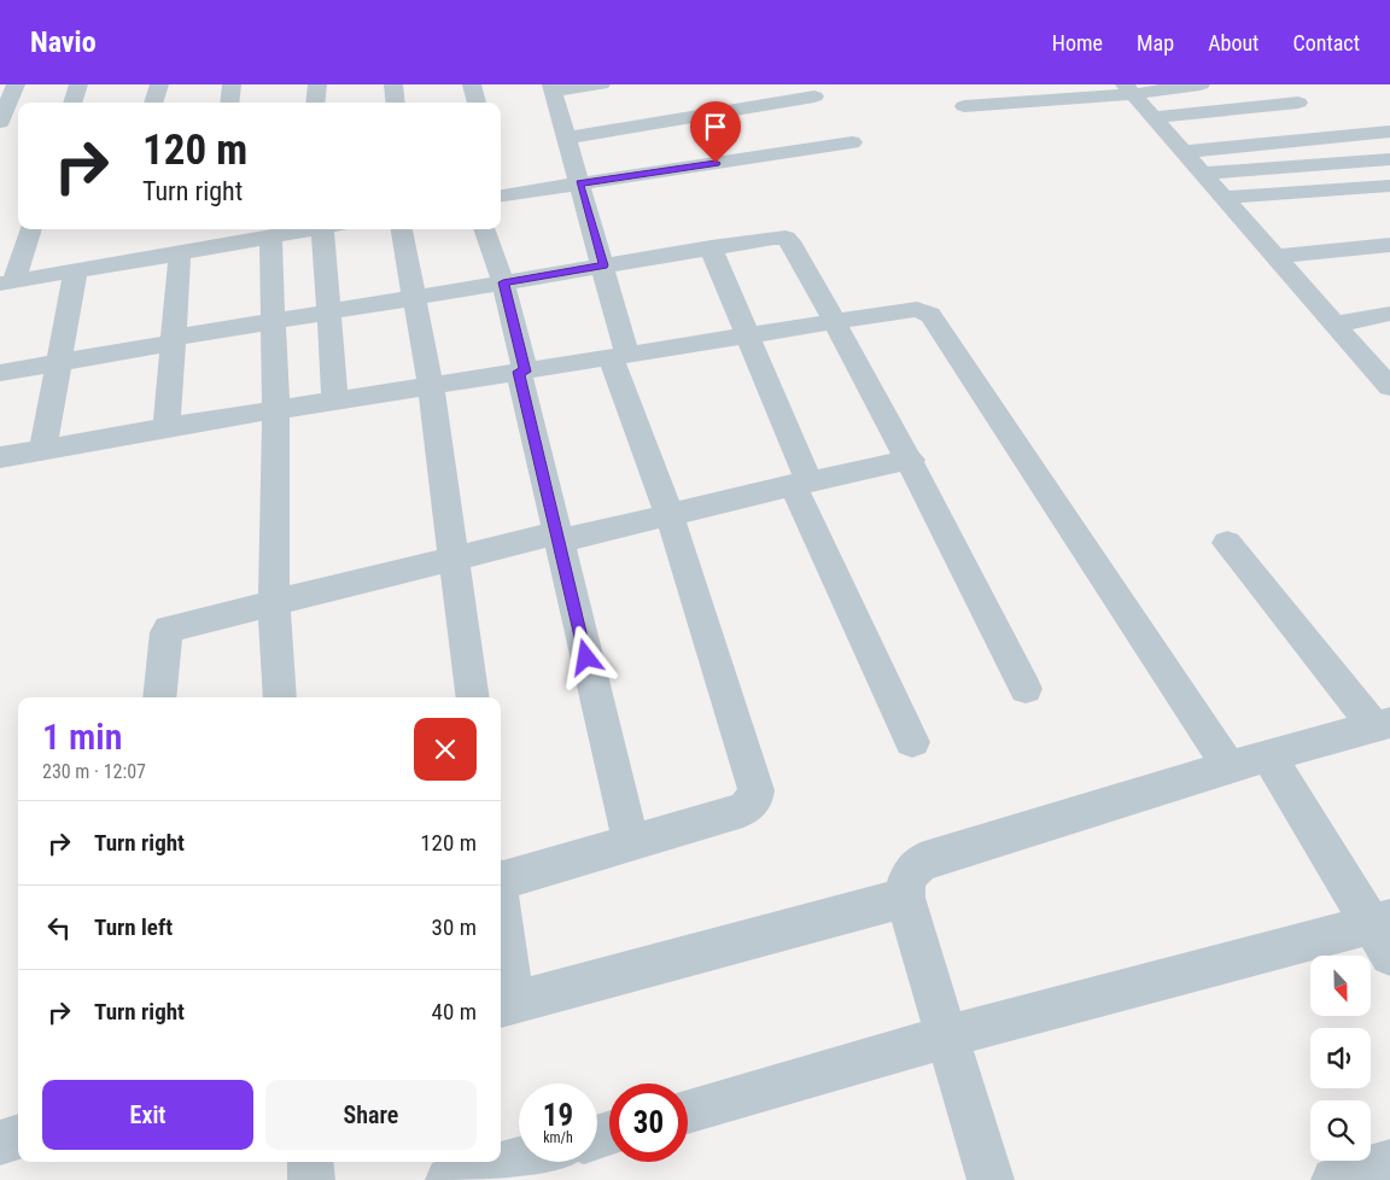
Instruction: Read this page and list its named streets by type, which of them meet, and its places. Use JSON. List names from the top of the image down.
{
  "north": "bottom",
  "page": {
    "header": "Navio",
    "nav": [
      "Home",
      "Map",
      "About",
      "Contact"
    ],
    "turn": ["120 m", "Turn right"],
    "heading": ["1 min", "230 m · 12:07"],
    "list": [
      {
        "name": "Turn right",
        "value": "120 m"
      },
      {
        "name": "Turn left",
        "value": "30 m"
      },
      {
        "name": "Turn right",
        "value": "40 m"
      }
    ],
    "buttons": ["Exit", "Share"],
    "speed": "19 km/h",
    "limit": "30"
  }
}
